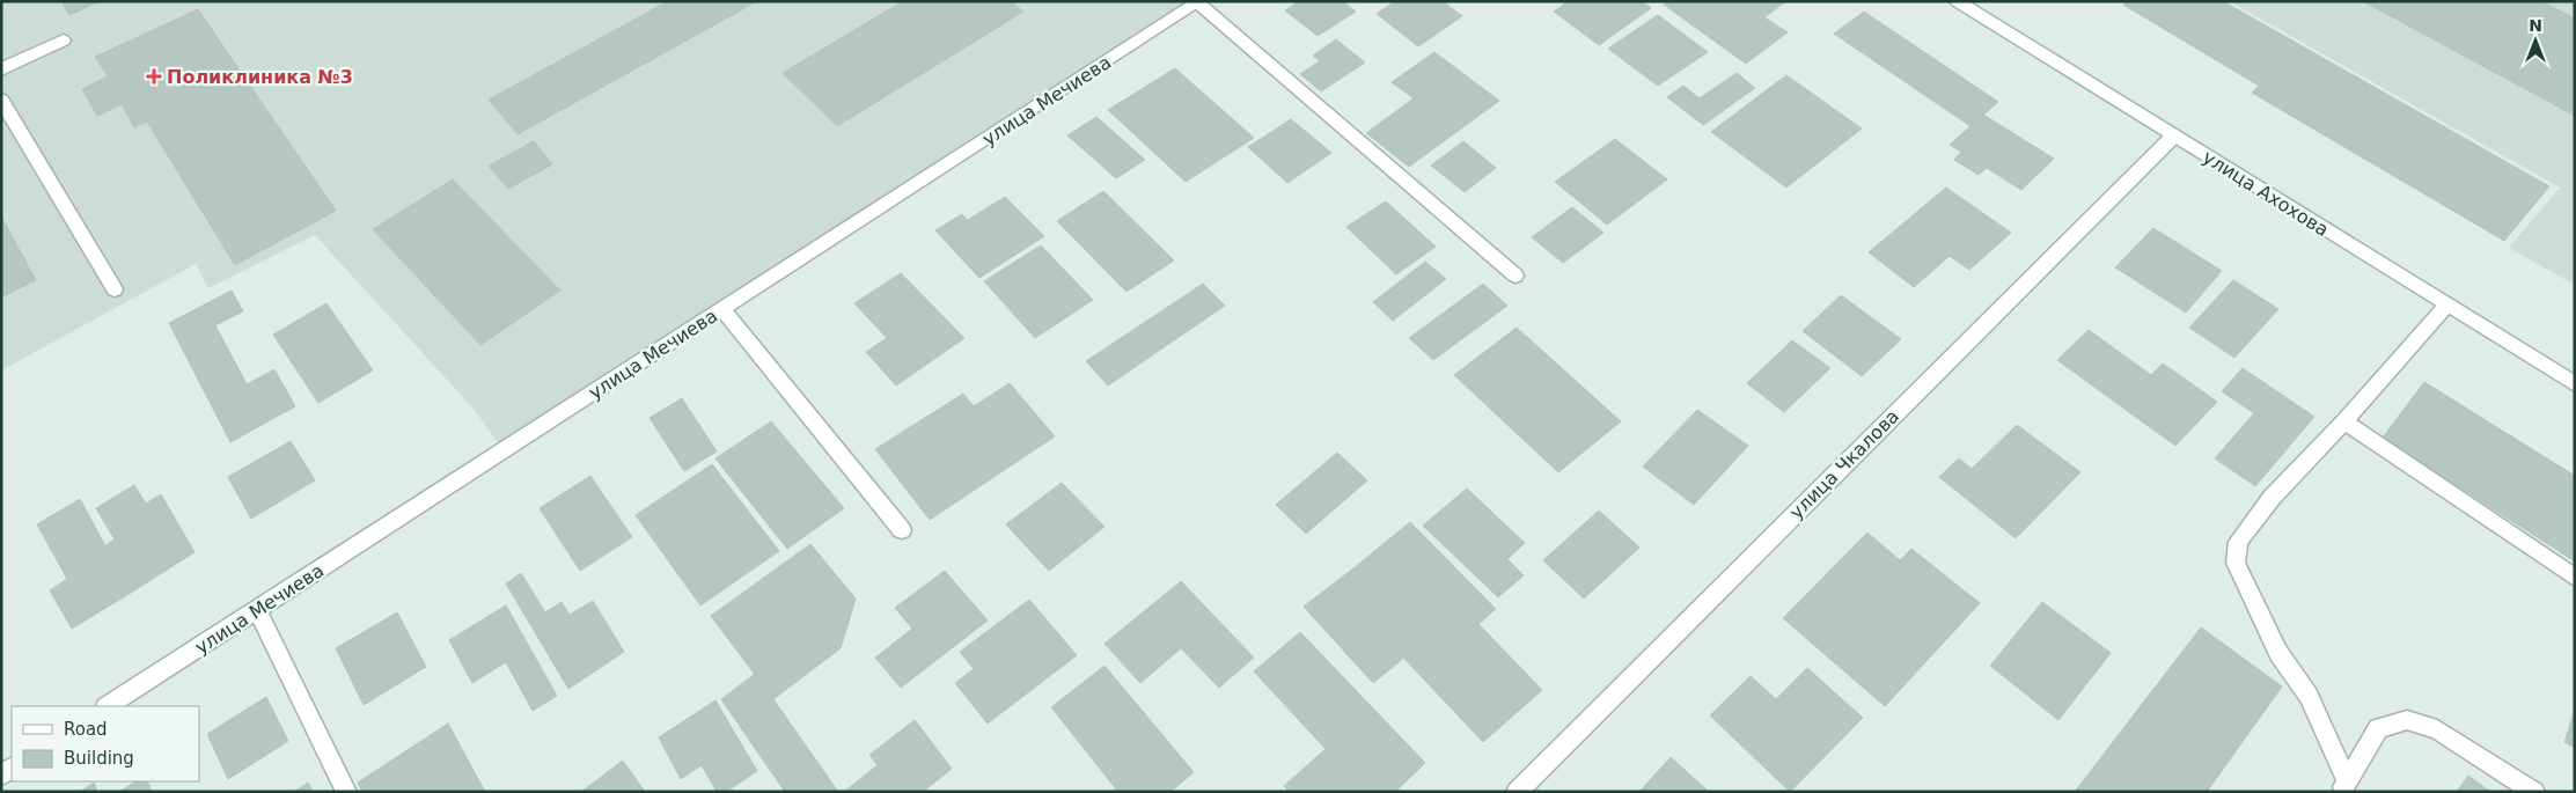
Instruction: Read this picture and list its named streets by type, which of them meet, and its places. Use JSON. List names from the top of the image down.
{
  "streets": {
    "street": ["улица Мечиева", "улица Ахохова", "улица Чкалова"]
  },
  "crossings": [
    ["улица Ахохова", "улица Чкалова"]
  ],
  "places": {
    "health": ["Поликлиника №3"]
  },
  "legend": ["Road", "Building"],
  "north": "top"
}
